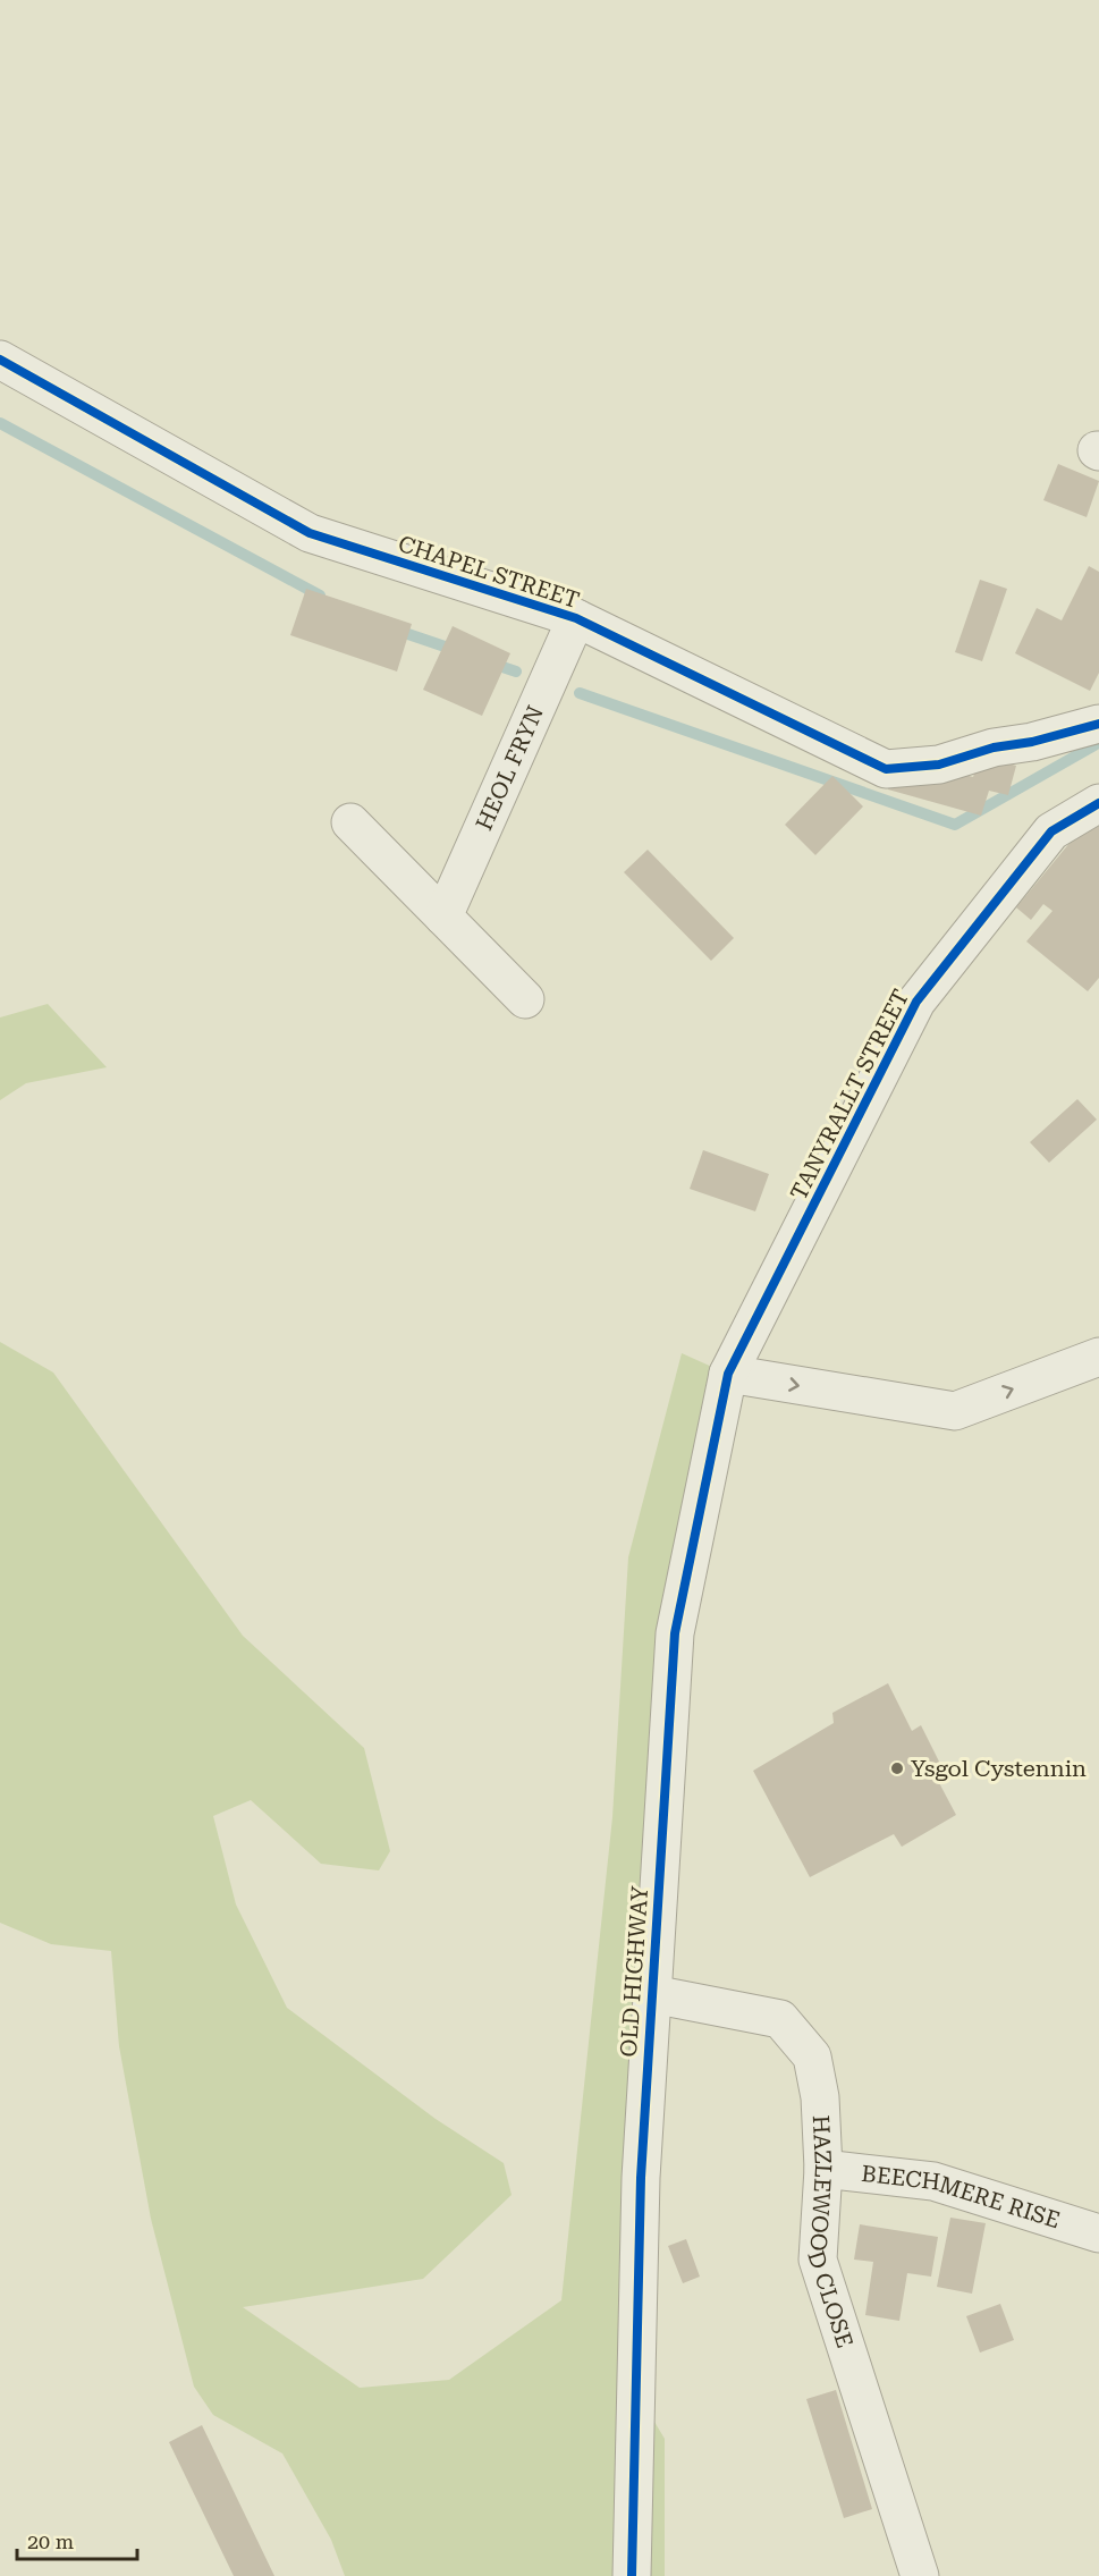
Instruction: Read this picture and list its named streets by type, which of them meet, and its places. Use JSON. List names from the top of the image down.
{
  "streets": {
    "street": [
      "CHAPEL STREET",
      "HEOL FRYN",
      "TANYRALLT STREET",
      "OLD HIGHWAY",
      "BEECHMERE RISE",
      "HAZLEWOOD CLOSE"
    ]
  },
  "crossings": [
    ["CHAPEL STREET", "HEOL FRYN"],
    ["TANYRALLT STREET", "OLD HIGHWAY"],
    ["OLD HIGHWAY", "HAZLEWOOD CLOSE"],
    ["BEECHMERE RISE", "HAZLEWOOD CLOSE"]
  ],
  "places": ["Ysgol Cystennin"],
  "scale_bar": "20 m"
}
